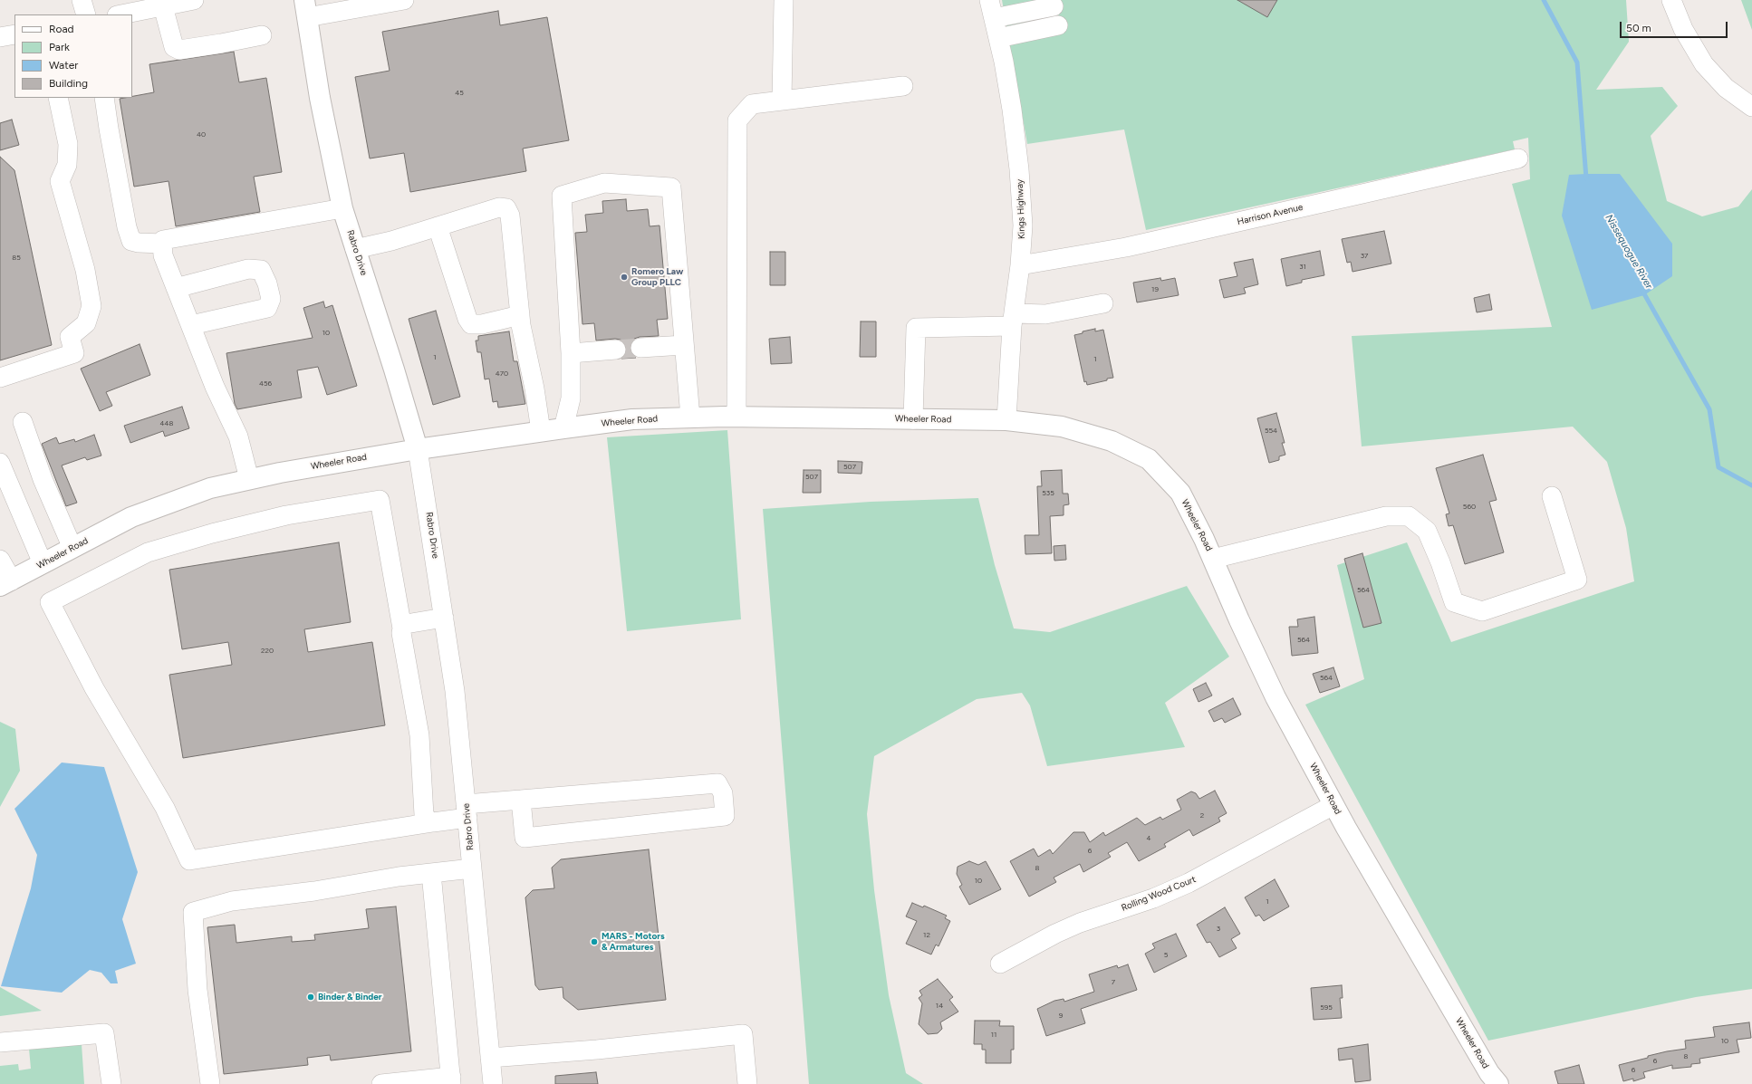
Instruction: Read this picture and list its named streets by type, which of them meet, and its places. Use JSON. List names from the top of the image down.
{
  "streets": {
    "main road": ["Rabro Drive", "Wheeler Road"],
    "street": ["Kings Highway", "Harrison Avenue", "Rolling Wood Court"]
  },
  "crossings": [
    ["Kings Highway", "Harrison Avenue"],
    ["Kings Highway", "Wheeler Road"],
    ["Rabro Drive", "Wheeler Road"],
    ["Wheeler Road", "Rolling Wood Court"]
  ],
  "water": ["Nissequogue River"],
  "places": ["Romero Law Group PLLC", "MARS - Motors & Armatures", "Binder & Binder"],
  "house_numbers": [
    "45",
    "40",
    "37",
    "85",
    "31",
    "19",
    "10",
    "1",
    "1",
    "470",
    "456",
    "448",
    "554",
    "507",
    "507",
    "535",
    "560",
    "564",
    "564",
    "220",
    "564",
    "2",
    "4",
    "6",
    "8",
    "10",
    "1",
    "3",
    "12",
    "5",
    "7",
    "14",
    "595",
    "9",
    "11",
    "10",
    "8",
    "6",
    "6"
  ],
  "legend": [
    "Road",
    "Park",
    "Water",
    "Building"
  ],
  "scale_bar": "50 m"
}
